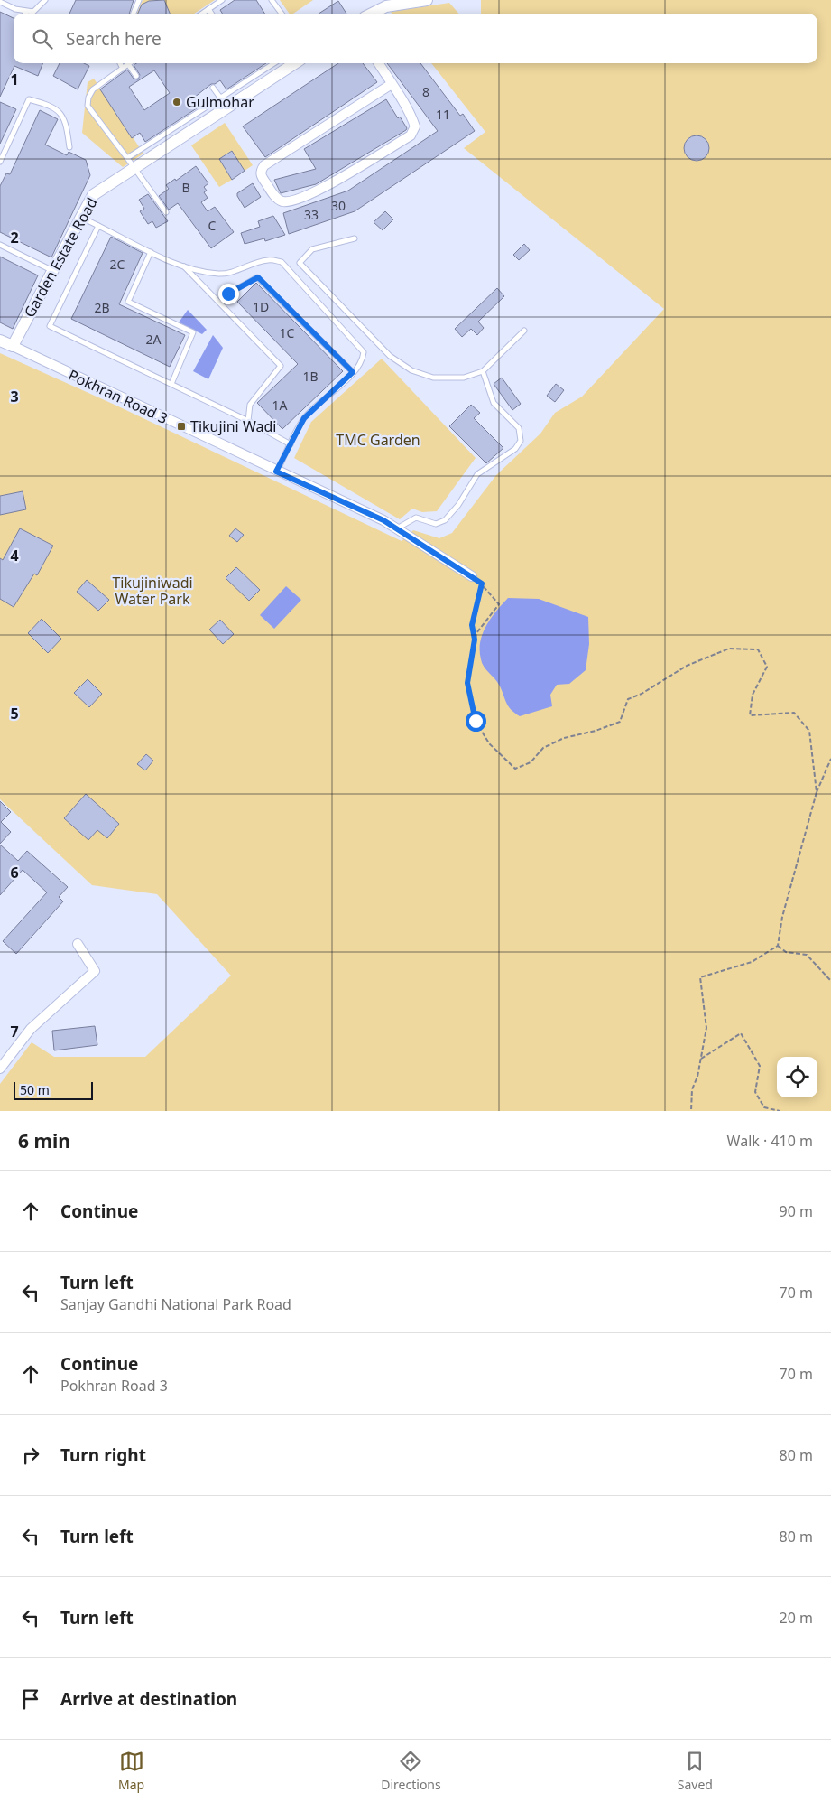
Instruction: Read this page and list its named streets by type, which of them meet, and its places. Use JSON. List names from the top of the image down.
{
  "streets": {
    "street": ["Garden Estate Road", "Pokhran Road 3"]
  },
  "crossings": [
    ["Garden Estate Road", "Pokhran Road 3"]
  ],
  "parks": ["TMC Garden", "Tikujiniwadi Water Park"],
  "places": {
    "other": ["Gulmohar"],
    "transit": ["Tikujini Wadi"]
  },
  "house_numbers": [
    "8",
    "11",
    "B",
    "30",
    "33",
    "C",
    "2C",
    "1D",
    "2B",
    "1C",
    "2A",
    "1B",
    "1A"
  ],
  "scale_bar": "50 m",
  "page": {
    "search": "Search here",
    "scale": "50 m",
    "heading": ["6 min", "Walk · 410 m"],
    "list": [
      ["Continue", "90 m"],
      ["Turn left", "Sanjay Gandhi National Park Road", "70 m"],
      ["Continue", "Pokhran Road 3", "70 m"],
      ["Turn right", "80 m"],
      ["Turn left", "80 m"],
      ["Turn left", "20 m"],
      "Arrive at destination"
    ],
    "nav": ["Map", "Directions", "Saved"]
  },
  "grid": {
    "rows": [
      "1",
      "2",
      "3",
      "4",
      "5",
      "6",
      "7"
    ]
  }
}
